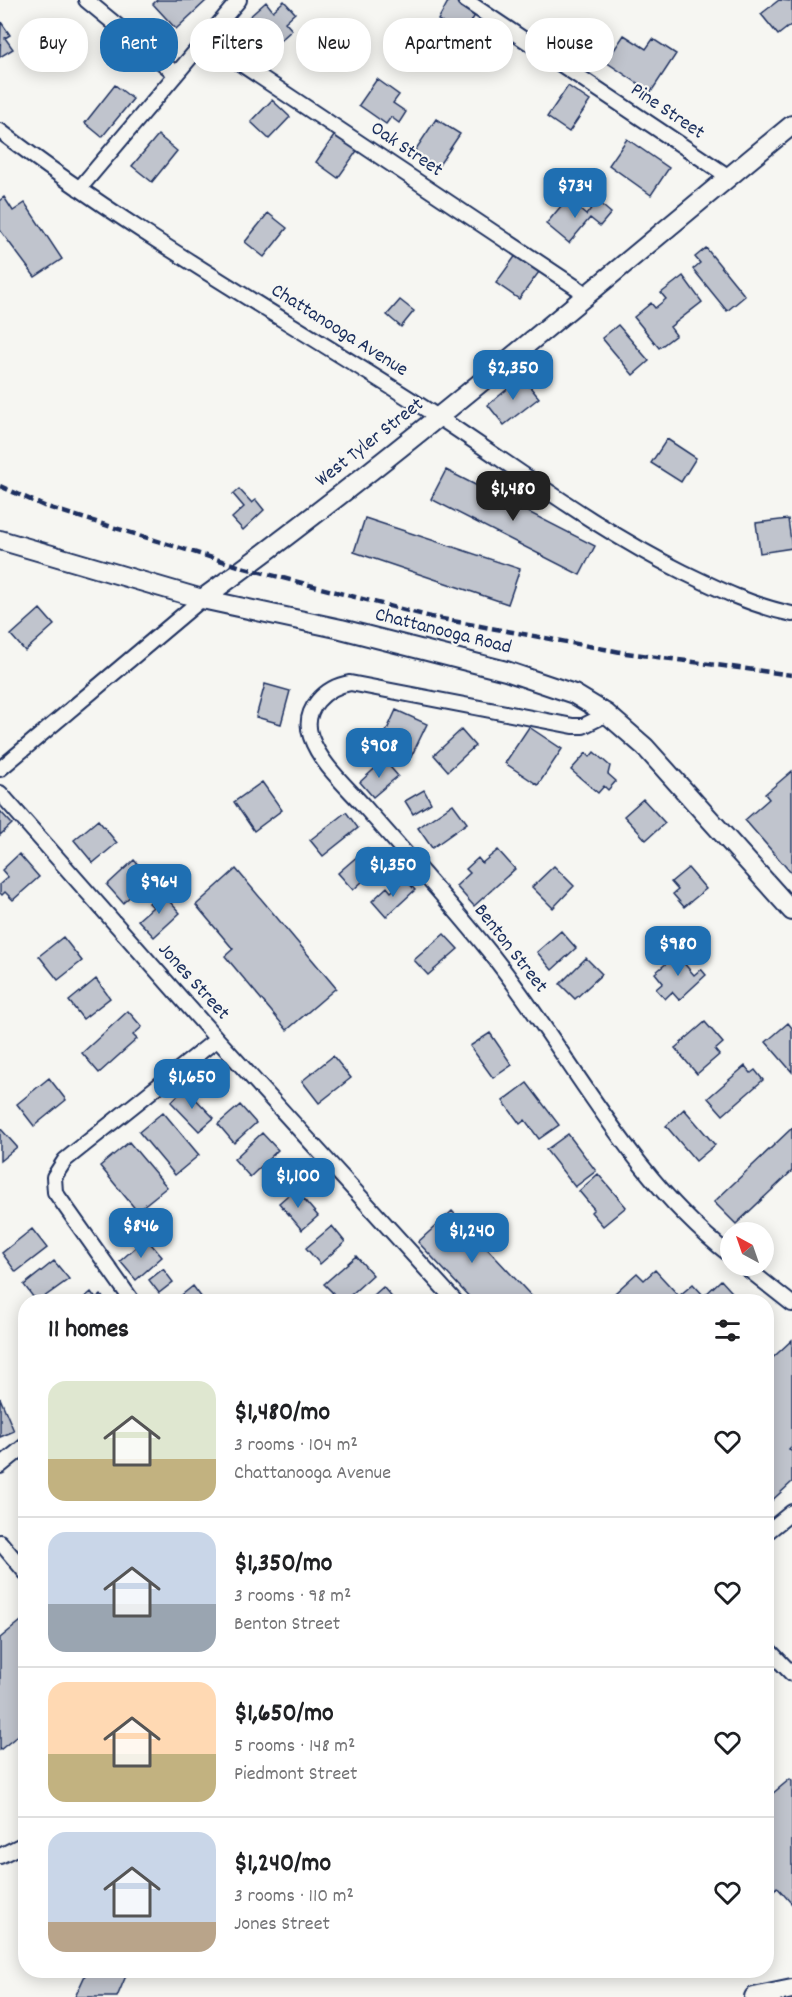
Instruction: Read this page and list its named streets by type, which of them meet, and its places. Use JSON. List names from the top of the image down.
{
  "streets": {
    "main road": ["West Tyler Street", "Chattanooga Road"],
    "street": [
      "Pine Street",
      "Oak Street",
      "Chattanooga Avenue",
      "Benton Street",
      "Jones Street"
    ]
  },
  "crossings": [
    ["Pine Street", "West Tyler Street"],
    ["Oak Street", "West Tyler Street"],
    ["Chattanooga Avenue", "West Tyler Street"],
    ["West Tyler Street", "Chattanooga Road"],
    ["Chattanooga Road", "Benton Street"]
  ],
  "north": "top left",
  "page": {
    "chip": [
      "Buy",
      "Rent",
      "Filters",
      "New",
      "Apartment",
      "House"
    ],
    "price": [
      "$734",
      "$2,350",
      "$1,480",
      "$908",
      "$1,350",
      "$964",
      "$980",
      "$1,650",
      "$1,100",
      "$846",
      "$1,240"
    ],
    "heading": "11 homes",
    "list": [
      {
        "name": "$1,480/mo",
        "note": "3 rooms · 104 m² · Chattanooga Avenue"
      },
      {
        "name": "$1,350/mo",
        "note": "3 rooms · 98 m² · Benton Street"
      },
      {
        "name": "$1,650/mo",
        "note": "5 rooms · 148 m² · Piedmont Street"
      },
      {
        "name": "$1,240/mo",
        "note": "3 rooms · 110 m² · Jones Street"
      }
    ]
  }
}
